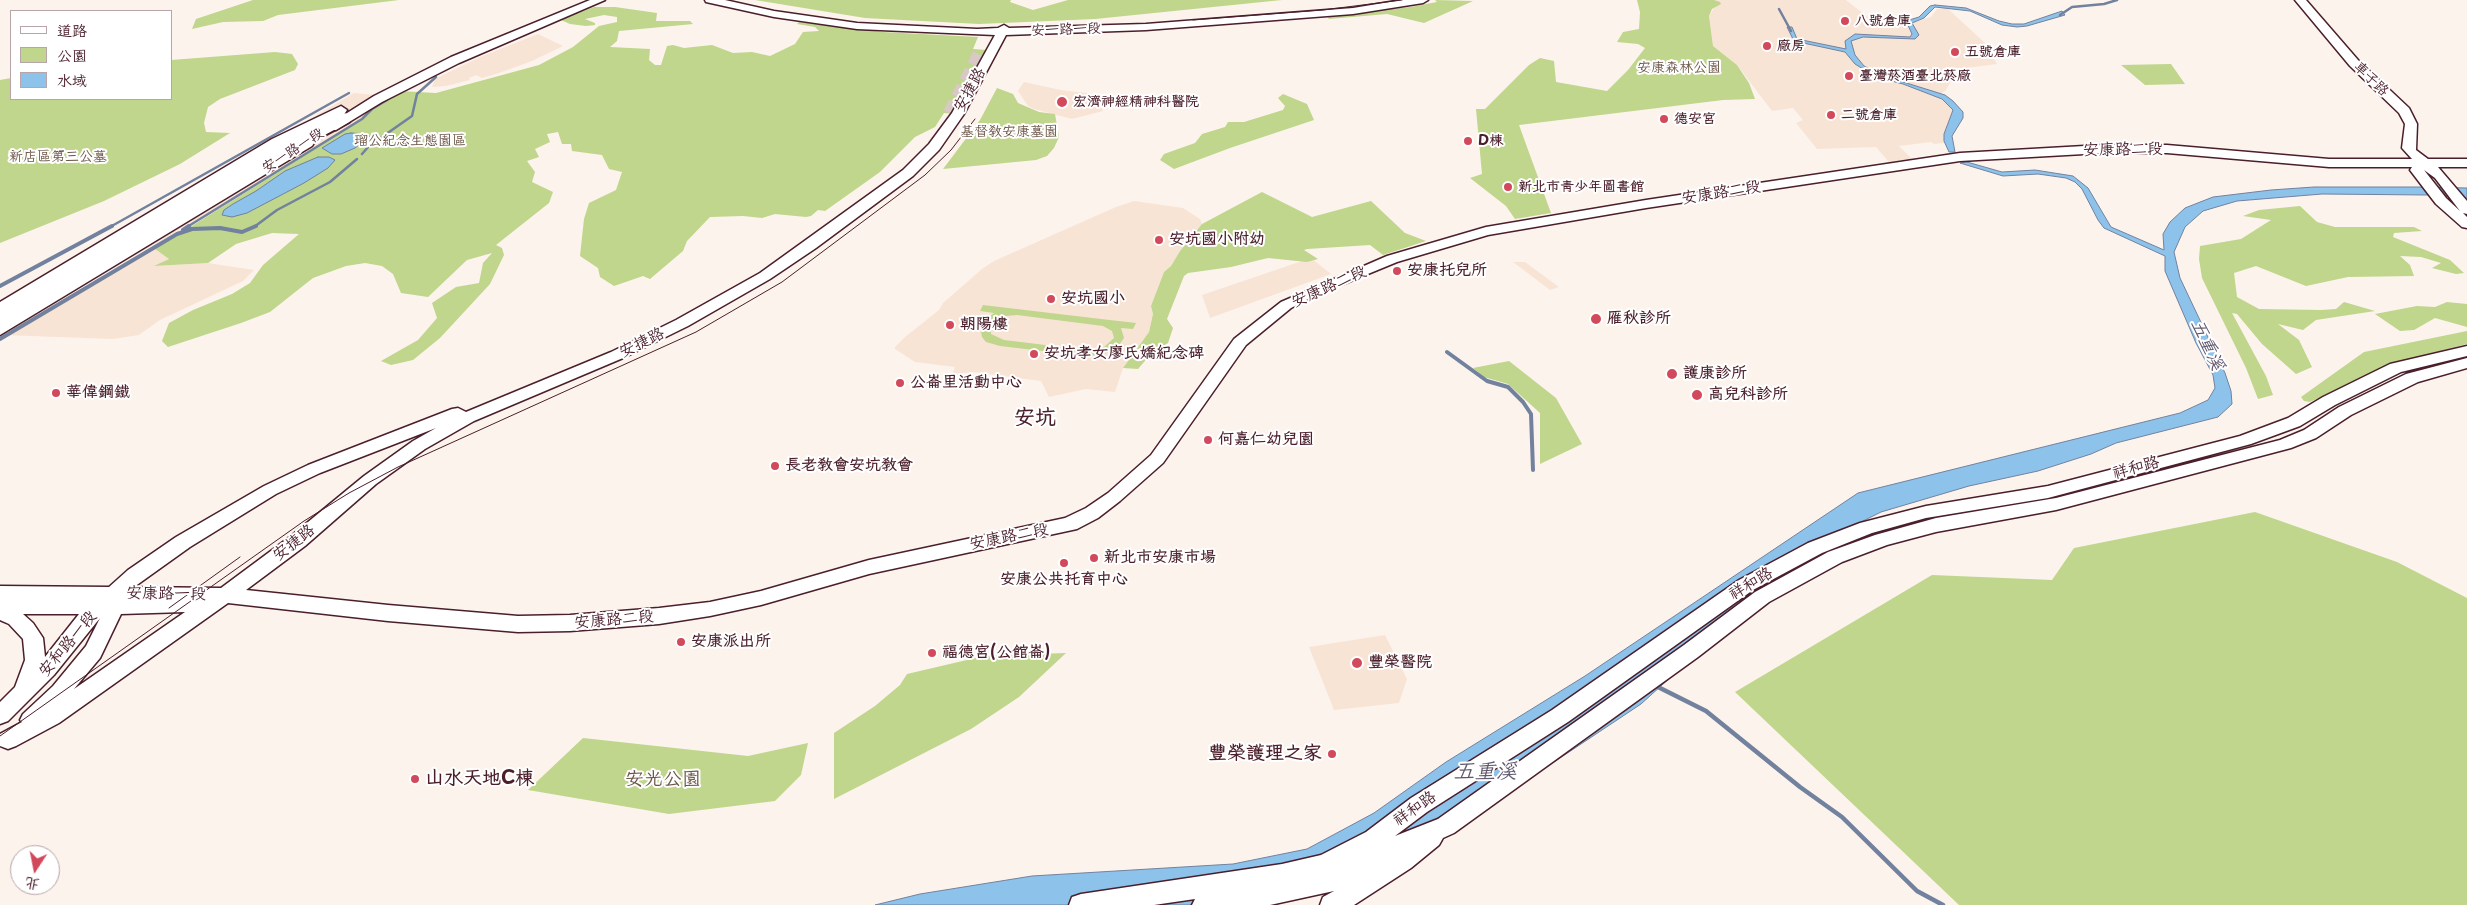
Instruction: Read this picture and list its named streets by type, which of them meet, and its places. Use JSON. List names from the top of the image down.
{
  "streets": {
    "main road": [
      "安一路一段",
      "車子路",
      "安捷路",
      "安康路二段",
      "祥和路",
      "安康路一段",
      "安和路一段"
    ]
  },
  "crossings": [
    ["安一路一段", "安捷路"],
    ["車子路", "安康路二段"],
    ["安捷路", "安康路二段"],
    ["安捷路", "安康路一段"],
    ["安捷路", "安和路一段"],
    ["安康路二段", "安康路一段"],
    ["安康路二段", "安和路一段"],
    ["安康路一段", "安和路一段"]
  ],
  "districts": ["安坑"],
  "water": ["五重溪"],
  "parks": [
    "安康森林公園",
    "基督教安康墓園",
    "瑠公紀念生態園區",
    "新店區第三公墓",
    "安光公園"
  ],
  "places": [
    "八號倉庫",
    "廠房",
    "五號倉庫",
    "臺灣菸酒臺北菸廠",
    "宏濟神經精神科醫院",
    "二號倉庫",
    "德安宮",
    "D棟",
    "新北市青少年圖書館",
    "安坑國小附幼",
    "安康托兒所",
    "安坑國小",
    "雁秋診所",
    "朝陽樓",
    "安坑孝女廖氏嬌紀念碑",
    "護康診所",
    "公崙里活動中心",
    "華偉鋼鐵",
    "高兒科診所",
    "何嘉仁幼兒園",
    "長老教會安坑教會",
    "新北市安康市場",
    "安康公共托育中心",
    "安康派出所",
    "福德宮(公館崙)",
    "豐榮醫院",
    "豐榮護理之家",
    "山水天地C棟"
  ],
  "legend": ["道路", "公園", "水域"],
  "north": "bottom"
}
